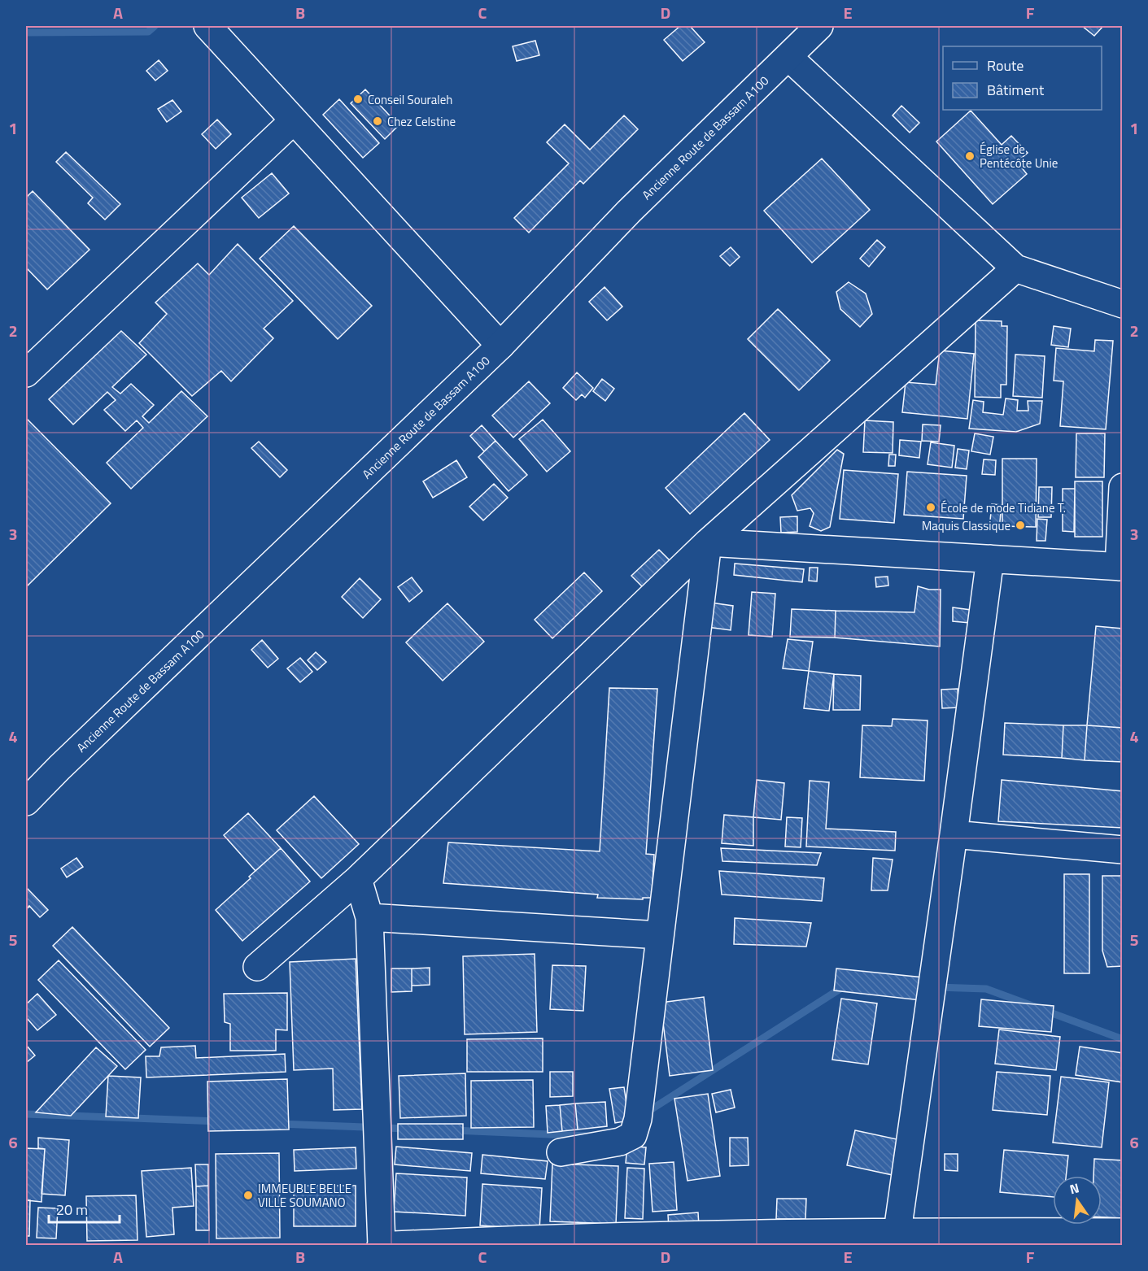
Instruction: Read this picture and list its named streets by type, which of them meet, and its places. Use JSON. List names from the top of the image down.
{
  "streets": {
    "street": ["Ancienne Route de Bassam A100"]
  },
  "places": [
    "Conseil Souraleh",
    "Chez Celstine",
    "Église de Pentécôte Unie",
    "École de mode Tidiane T.",
    "Maquis Classique",
    "IMMEUBLE BELLE VILLE SOUMANO"
  ],
  "legend": ["Route", "Bâtiment"],
  "scale_bar": "20 m",
  "north": "top",
  "grid": {
    "columns": [
      "A",
      "B",
      "C",
      "D",
      "E",
      "F"
    ],
    "rows": [
      "1",
      "2",
      "3",
      "4",
      "5",
      "6"
    ]
  }
}
